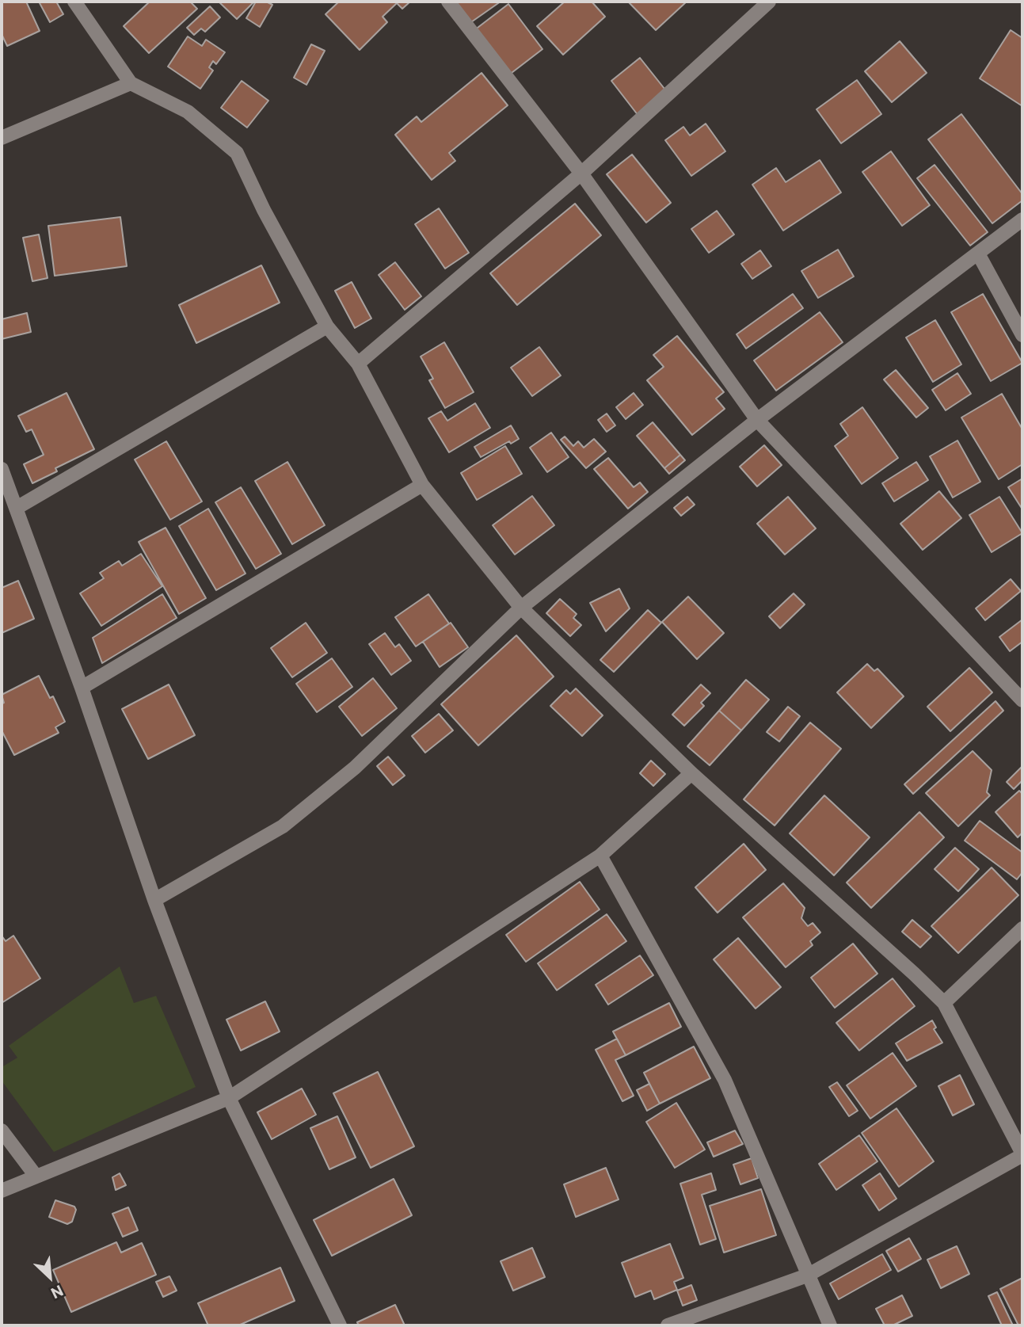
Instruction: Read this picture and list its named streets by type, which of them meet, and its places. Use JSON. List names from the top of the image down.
{
  "north": "bottom right"
}
